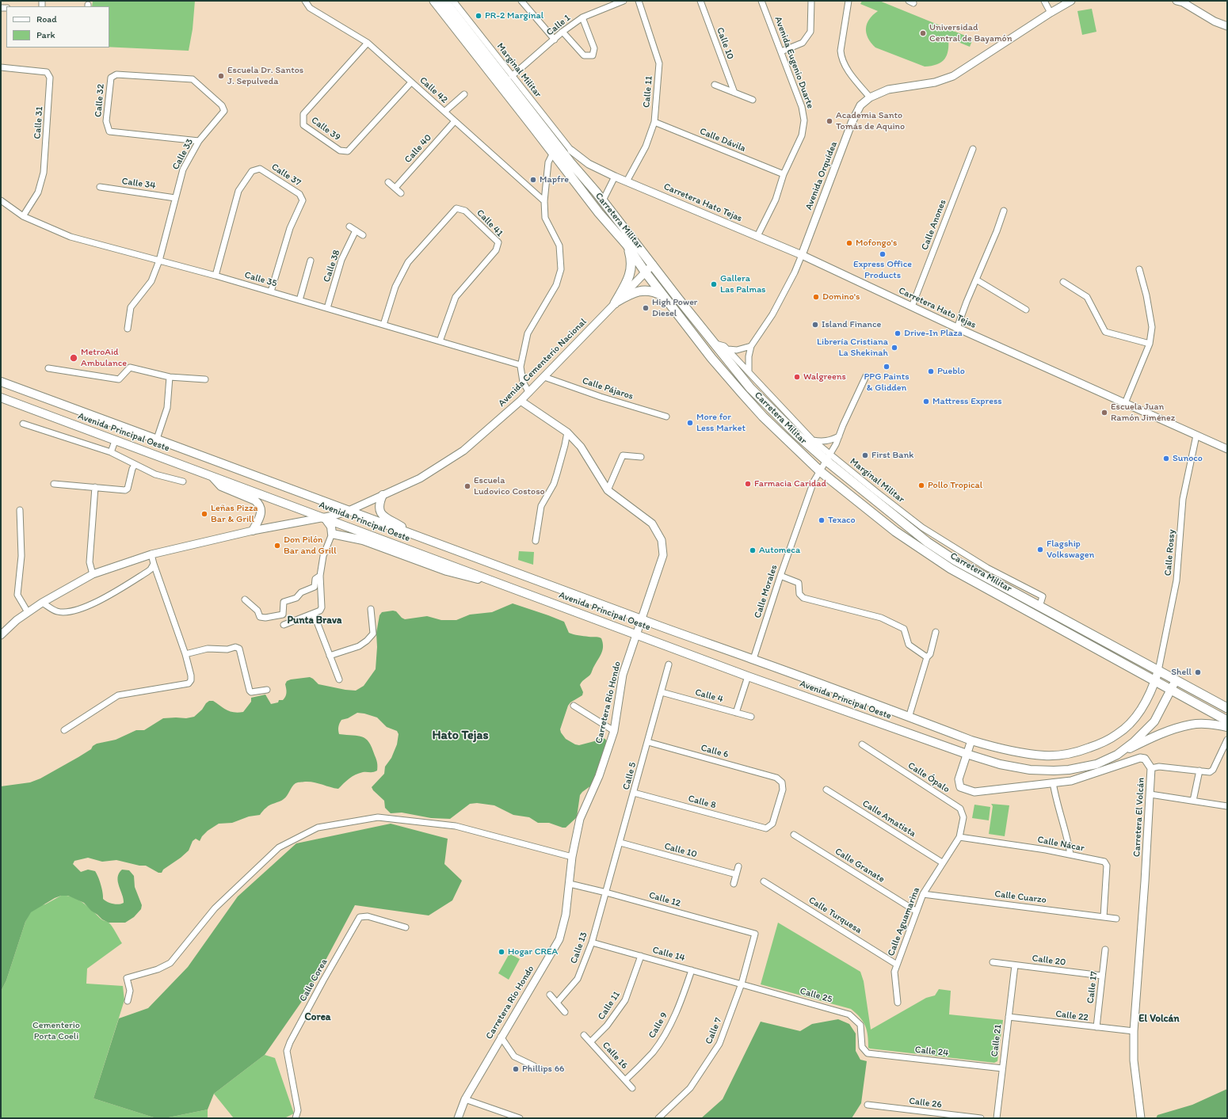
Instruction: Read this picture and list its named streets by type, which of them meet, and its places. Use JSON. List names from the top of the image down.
{
  "streets": {
    "main road": ["Carretera Militar", "Avenida Principal Oeste"],
    "street": [
      "Calle 1",
      "Calle 10",
      "Avenida Eugenio Duarte",
      "Marginal Militar",
      "Calle 42",
      "Calle 11",
      "Calle 32",
      "Calle 31",
      "Calle 39",
      "Calle Dávila",
      "Calle 40",
      "Calle 33",
      "Calle 37",
      "Avenida Orquídea",
      "Calle 34",
      "Carretera Hato Tejas",
      "Calle 41",
      "Calle Anones",
      "Calle 38",
      "Calle 35",
      "Avenida Cementerio Nacional",
      "Calle Pájaros",
      "Calle Rossy",
      "Calle Morales",
      "Calle 4",
      "Carretera Río Hondo",
      "Calle 6",
      "Calle 5",
      "Calle Ópalo",
      "Calle 8",
      "Carretera El Volcán",
      "Calle Amatista",
      "Calle Nácar",
      "Calle Granate",
      "Calle Cuarzo",
      "Calle 12",
      "Calle Turquesa",
      "Calle Aguamarina",
      "Calle 13",
      "Calle 14",
      "Calle 20",
      "Calle Corea",
      "Calle 17",
      "Calle 25",
      "Calle 22",
      "Calle 9",
      "Calle 7",
      "Calle 21",
      "Calle 24",
      "Calle 16",
      "Calle 26"
    ]
  },
  "crossings": [
    ["Calle 1", "Marginal Militar"],
    ["Calle 10", "Calle 5"],
    ["Avenida Eugenio Duarte", "Calle Dávila"],
    ["Avenida Eugenio Duarte", "Carretera Hato Tejas"],
    ["Marginal Militar", "Carretera Hato Tejas"],
    ["Calle 42", "Calle 39"],
    ["Calle 42", "Calle 40"],
    ["Calle 11", "Calle Dávila"],
    ["Calle 11", "Carretera Hato Tejas"],
    ["Calle 11", "Calle 14"],
    ["Calle 11", "Calle 16"],
    ["Calle 32", "Calle 33"],
    ["Calle 31", "Calle 35"],
    ["Calle 33", "Calle 34"],
    ["Calle 33", "Calle 35"],
    ["Calle 37", "Calle 35"],
    ["Avenida Orquídea", "Carretera Hato Tejas"],
    ["Carretera Hato Tejas", "Calle Anones"],
    ["Carretera Hato Tejas", "Calle Rossy"],
    ["Carretera Militar", "Avenida Cementerio Nacional"],
    ["Carretera Militar", "Avenida Principal Oeste"],
    ["Carretera Militar", "Calle Rossy"],
    ["Carretera Militar", "Calle Morales"],
    ["Calle 41", "Calle 35"],
    ["Calle 38", "Calle 35"],
    ["Avenida Cementerio Nacional", "Calle Pájaros"],
    ["Avenida Cementerio Nacional", "Avenida Principal Oeste"],
    ["Avenida Cementerio Nacional", "Carretera Río Hondo"],
    ["Avenida Principal Oeste", "Calle Rossy"],
    ["Avenida Principal Oeste", "Calle Morales"],
    ["Avenida Principal Oeste", "Carretera Río Hondo"],
    ["Avenida Principal Oeste", "Carretera El Volcán"],
    ["Calle 4", "Calle 5"],
    ["Carretera Río Hondo", "Calle 12"],
    ["Calle 6", "Calle 5"],
    ["Calle 6", "Calle 8"],
    ["Calle 5", "Calle 8"],
    ["Calle 5", "Calle 12"],
    ["Calle 5", "Calle 13"],
    ["Calle Ópalo", "Calle Nácar"],
    ["Calle Ópalo", "Calle Aguamarina"],
    ["Carretera El Volcán", "Calle 22"],
    ["Calle Amatista", "Calle Aguamarina"],
    ["Calle Nácar", "Calle Cuarzo"],
    ["Calle Nácar", "Calle Aguamarina"],
    ["Calle Granate", "Calle Aguamarina"],
    ["Calle Cuarzo", "Calle Aguamarina"],
    ["Calle 12", "Calle 13"],
    ["Calle 12", "Calle 7"],
    ["Calle Turquesa", "Calle Aguamarina"],
    ["Calle 13", "Calle 14"],
    ["Calle 14", "Calle 25"],
    ["Calle 14", "Calle 9"],
    ["Calle 14", "Calle 7"],
    ["Calle 20", "Calle 17"],
    ["Calle 20", "Calle 21"],
    ["Calle 17", "Calle 22"],
    ["Calle 25", "Calle 7"],
    ["Calle 25", "Calle 24"],
    ["Calle 22", "Calle 21"],
    ["Calle 9", "Calle 16"],
    ["Calle 21", "Calle 24"]
  ],
  "districts": [
    "Punta Brava",
    "Hato Tejas",
    "Corea",
    "El Volcán"
  ],
  "parks": ["Cementerio Porta Coeli"],
  "places": [
    "PR-2 Marginal",
    "Universidad Central de Bayamón",
    "Escuela Dr. Santos J. Sepulveda",
    "Academia Santo Tomás de Aquino",
    "Mapfre",
    "Mofongo's",
    "Express Office Products",
    "Gallera Las Palmas",
    "Domino's",
    "High Power Diesel",
    "Island Finance",
    "Drive-In Plaza",
    "Librería Cristiana La Shekinah",
    "MetroAid Ambulance",
    "PPG Paints & Glidden",
    "Pueblo",
    "Walgreens",
    "Mattress Express",
    "Escuela Juan Ramón Jiménez",
    "More for Less Market",
    "First Bank",
    "Sunoco",
    "Farmacia Caridad",
    "Pollo Tropical",
    "Escuela Ludovico Costoso",
    "Leñas Pizza Bar & Grill",
    "Texaco",
    "Don Pilón Bar and Grill",
    "Flagship Volkswagen",
    "Automeca",
    "Shell",
    "Hogar CREA",
    "Phillips 66"
  ],
  "legend": ["Road", "Park"]
}
